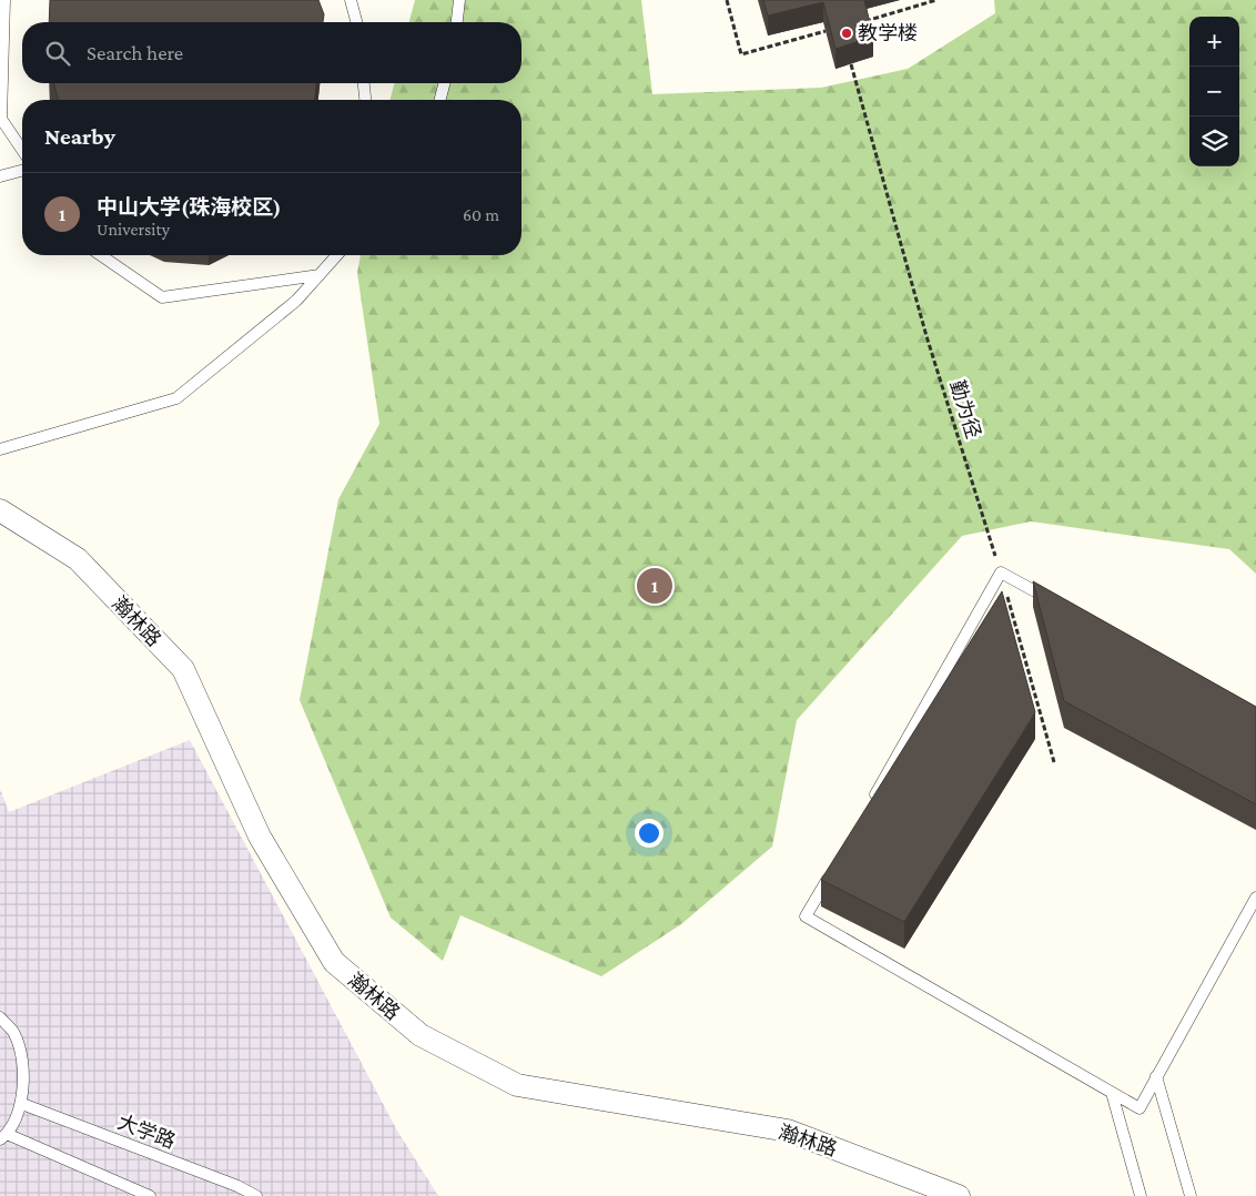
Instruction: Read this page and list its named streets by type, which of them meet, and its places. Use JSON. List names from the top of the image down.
{
  "streets": {
    "street": ["瀚林路"],
    "lane": ["大学路"],
    "path": ["勤为径"]
  },
  "places": ["教学楼"],
  "page": {
    "map_buttons": ["+", "−"],
    "search": "Search here",
    "heading": "Nearby",
    "list": [
      {
        "mark": "1",
        "name": "中山大学(珠海校区)",
        "note": "University",
        "value": "60 m"
      }
    ],
    "pins": "1"
  }
}
